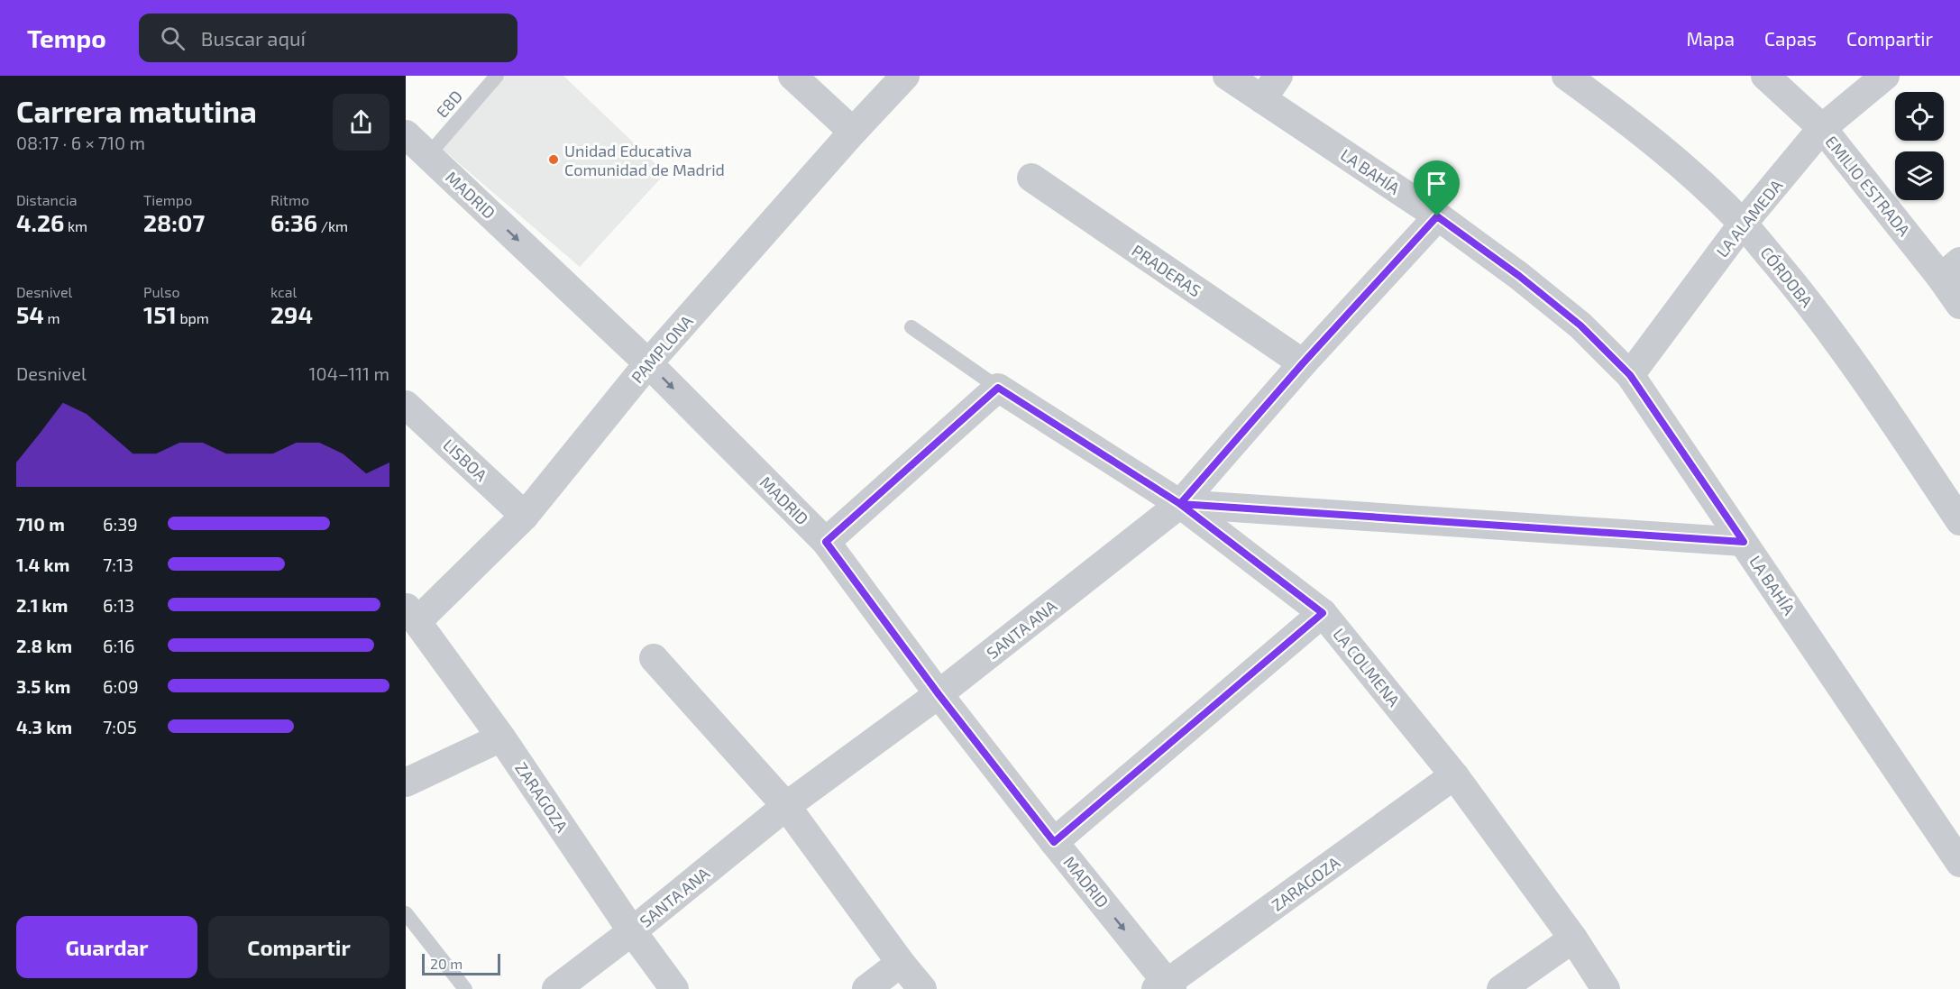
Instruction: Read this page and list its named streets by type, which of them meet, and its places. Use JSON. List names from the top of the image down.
{
  "streets": {
    "street": [
      "LA BAHÍA",
      "EMILIO ESTRADA",
      "MADRID",
      "LA ALAMEDA",
      "PRADERAS",
      "CÓRDOBA",
      "PAMPLONA",
      "LISBOA",
      "SANTA ANA",
      "LA COLMENA",
      "ZARAGOZA"
    ],
    "lane": ["E8D"]
  },
  "crossings": [
    ["E8D", "MADRID"],
    ["LA BAHÍA", "LA ALAMEDA"],
    ["LA BAHÍA", "SANTA ANA"],
    ["EMILIO ESTRADA", "LA ALAMEDA"],
    ["MADRID", "PAMPLONA"],
    ["MADRID", "SANTA ANA"],
    ["MADRID", "ZARAGOZA"],
    ["LA ALAMEDA", "CÓRDOBA"],
    ["PRADERAS", "SANTA ANA"],
    ["PAMPLONA", "LISBOA"],
    ["PAMPLONA", "ZARAGOZA"],
    ["SANTA ANA", "LA COLMENA"],
    ["SANTA ANA", "ZARAGOZA"],
    ["LA COLMENA", "ZARAGOZA"]
  ],
  "one_way": ["MADRID"],
  "places": ["Unidad Educativa Comunidad de Madrid"],
  "scale_bar": "20 m",
  "page": {
    "header": "Tempo",
    "search": "Buscar aquí",
    "nav": ["Mapa", "Capas", "Compartir"],
    "heading": ["Carrera matutina", "08:17 · 6 × 710 m"],
    "stats": [
      ["Distancia", "4.26 km"],
      ["Tiempo", "28:07"],
      ["Ritmo", "6:36 /km"],
      ["Desnivel", "54 m"],
      ["Pulso", "151 bpm"],
      ["kcal", "294"]
    ],
    "chart": ["Desnivel", "104–111 m"],
    "list": [
      {
        "name": "710 m",
        "note": "6:39"
      },
      {
        "name": "1.4 km",
        "note": "7:13"
      },
      {
        "name": "2.1 km",
        "note": "6:13"
      },
      {
        "name": "2.8 km",
        "note": "6:16"
      },
      {
        "name": "3.5 km",
        "note": "6:09"
      },
      {
        "name": "4.3 km",
        "note": "7:05"
      }
    ],
    "buttons": ["Guardar", "Compartir"],
    "scale": "20 m"
  }
}
